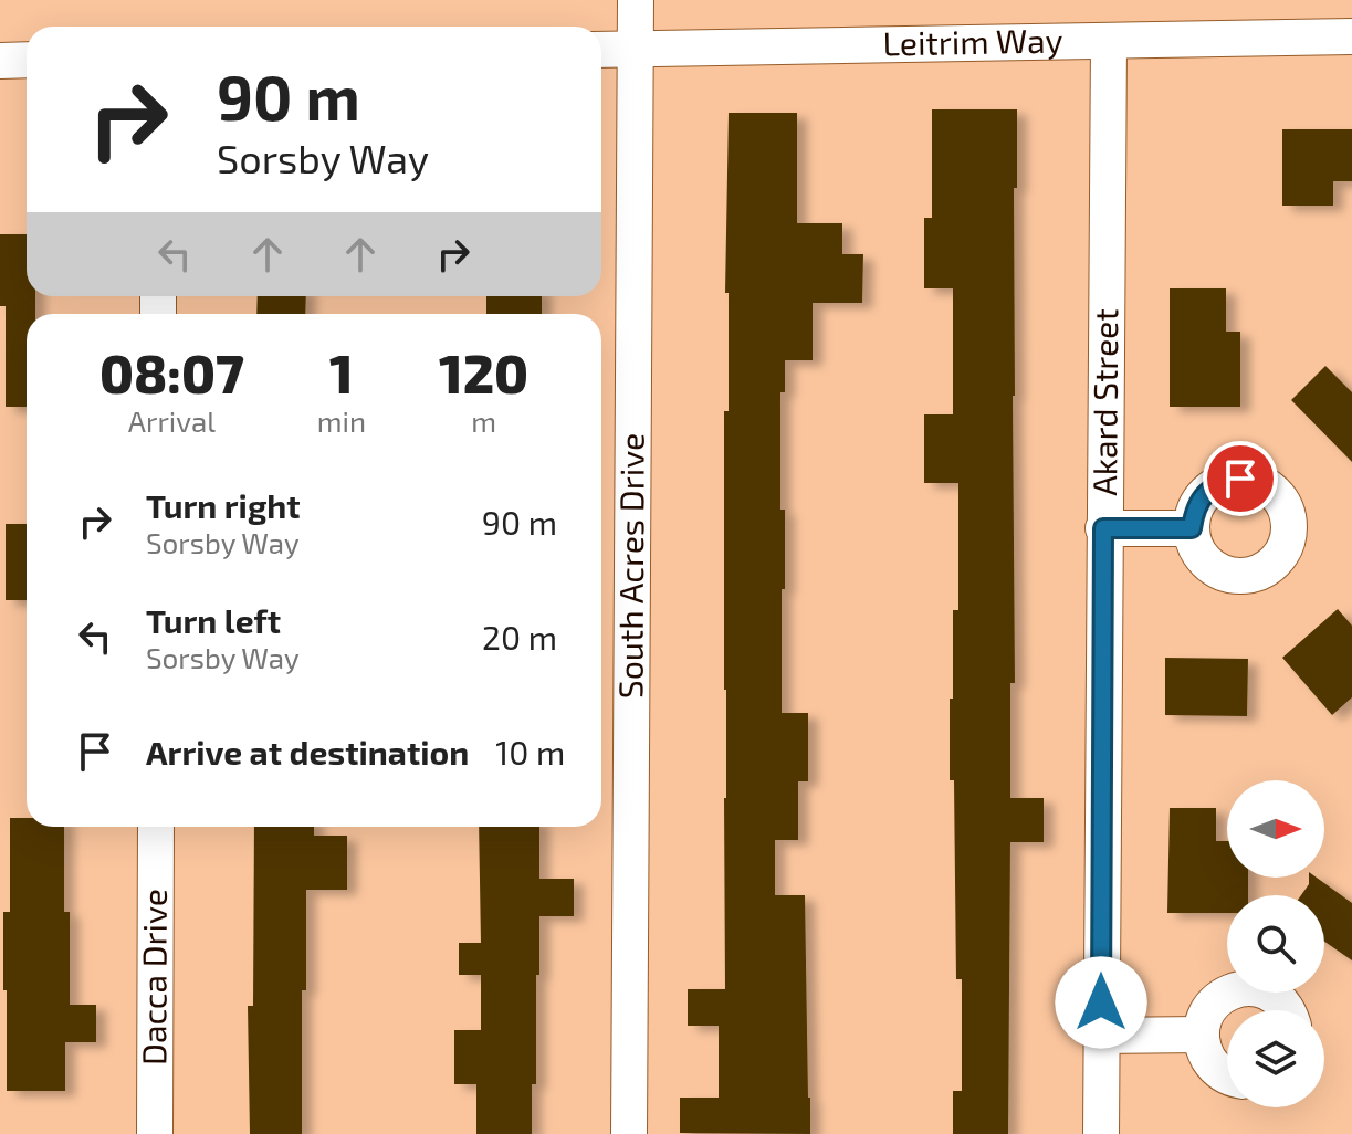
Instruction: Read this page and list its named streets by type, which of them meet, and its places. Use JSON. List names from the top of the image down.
{
  "streets": {
    "street": [
      "Leitrim Way",
      "Akard Street",
      "South Acres Drive",
      "Dacca Drive"
    ]
  },
  "crossings": [
    ["Leitrim Way", "Akard Street"],
    ["Leitrim Way", "South Acres Drive"]
  ],
  "north": "right",
  "page": {
    "turn": ["90 m", "Sorsby Way"],
    "eta": [
      "08:07",
      "Arrival",
      "1",
      "min",
      "120",
      "m"
    ],
    "list": [
      {
        "name": "Turn right",
        "note": "Sorsby Way",
        "value": "90 m"
      },
      {
        "name": "Turn left",
        "note": "Sorsby Way",
        "value": "20 m"
      },
      {
        "name": "Arrive at destination",
        "value": "10 m"
      }
    ]
  }
}
